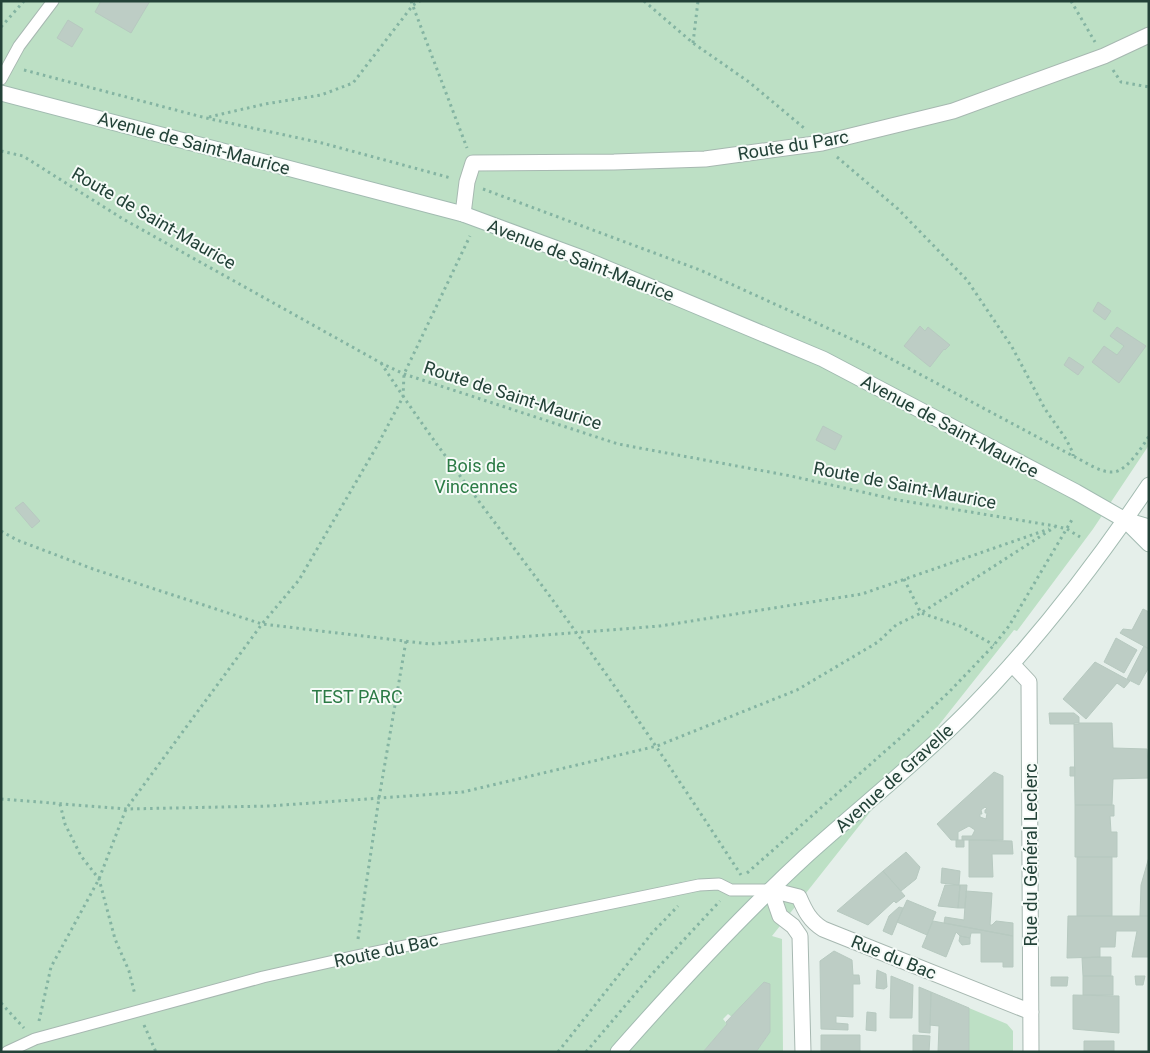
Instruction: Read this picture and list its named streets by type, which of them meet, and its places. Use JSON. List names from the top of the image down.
{
  "streets": {
    "street": [
      "Avenue de Saint-Maurice",
      "Route du Parc",
      "Avenue de Gravelle",
      "Rue du Général Leclerc",
      "Rue du Bac"
    ],
    "lane": ["Route du Bac"],
    "path": ["Route de Saint-Maurice"]
  },
  "crossings": [
    ["Avenue de Saint-Maurice", "Avenue de Gravelle"],
    ["Route de Saint-Maurice", "Avenue de Gravelle"],
    ["Avenue de Gravelle", "Rue du Général Leclerc"],
    ["Avenue de Gravelle", "Route du Bac"],
    ["Rue du Général Leclerc", "Rue du Bac"]
  ],
  "parks": ["Bois de Vincennes", "TEST PARC"]
}
